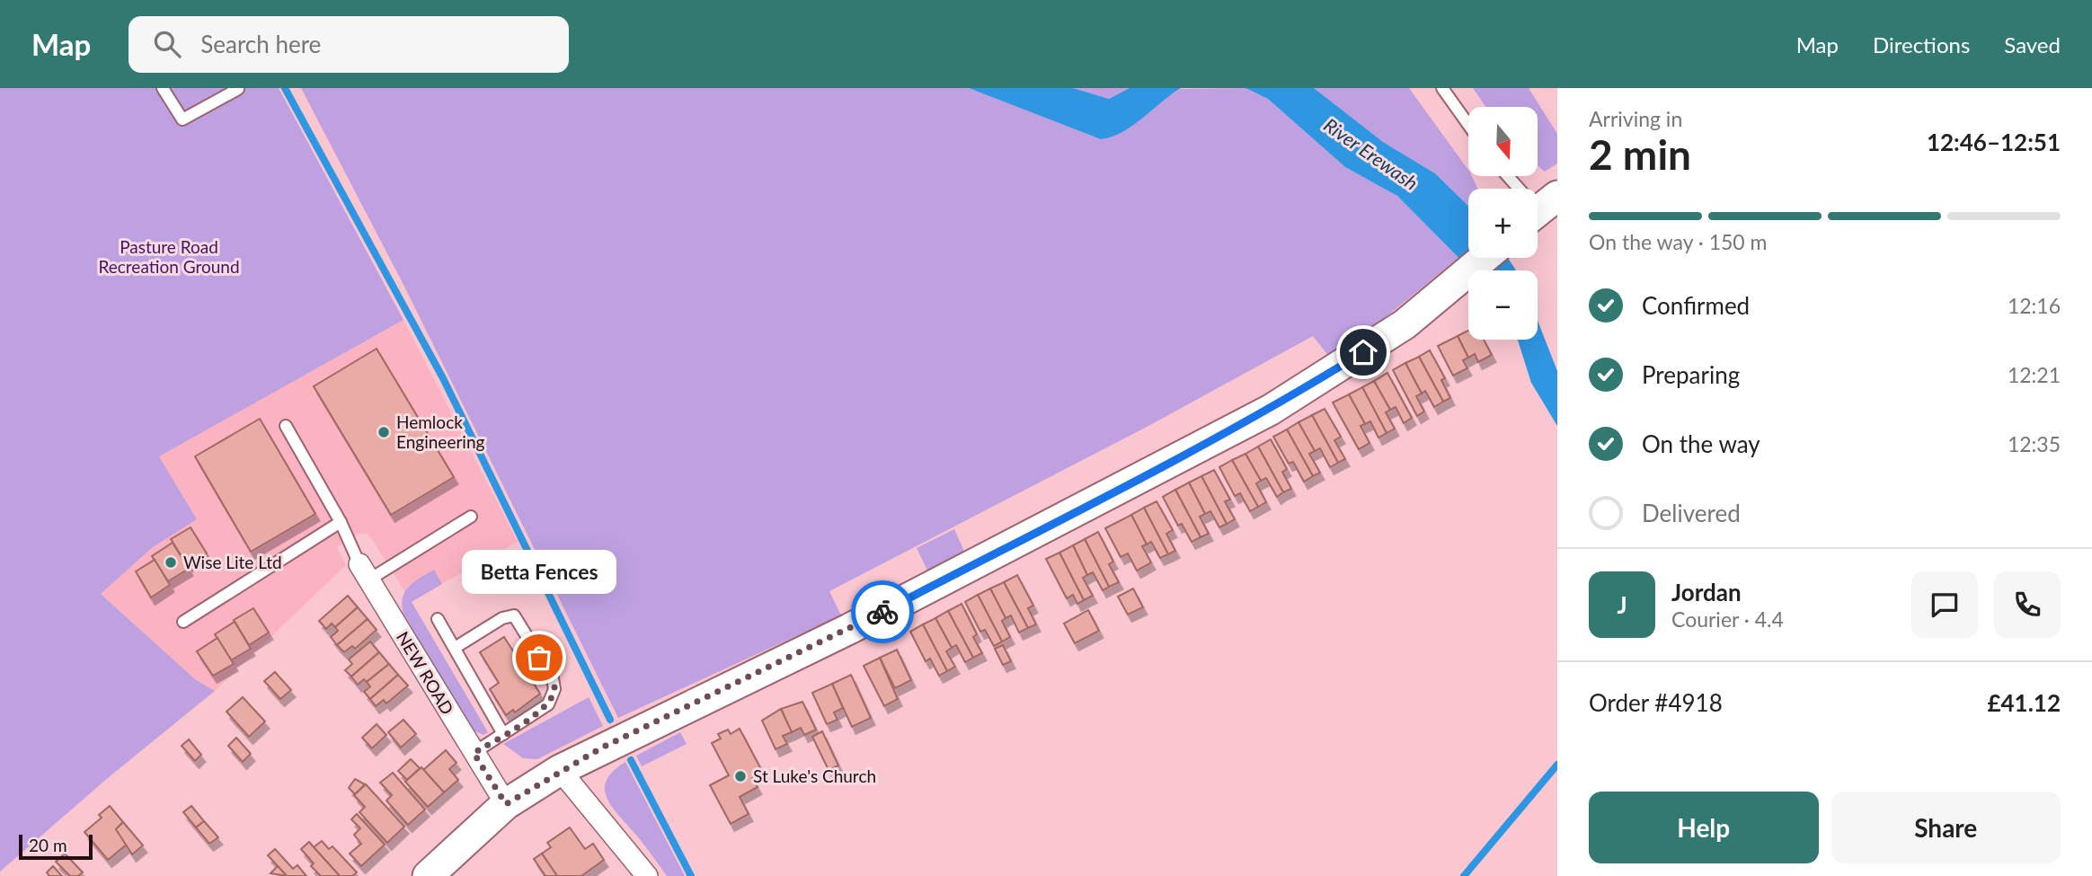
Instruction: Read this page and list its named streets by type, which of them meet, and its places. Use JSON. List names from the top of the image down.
{
  "streets": {
    "street": ["NEW ROAD"]
  },
  "water": ["River Erewash"],
  "parks": ["Pasture Road Recreation Ground"],
  "places": [
    "Hemlock Engineering",
    "Wise Lite Ltd",
    "Betta Fences",
    "St Luke's Church"
  ],
  "scale_bar": "20 m",
  "north": "bottom",
  "page": {
    "header": "Map",
    "search": "Search here",
    "nav": ["Map", "Directions", "Saved"],
    "heading": ["2 min", "Arriving in", "12:46–12:51"],
    "panel": [
      "Jordan",
      "Courier · 4.4",
      "Order #4918",
      "£41.12"
    ],
    "map_buttons": ["+", "−"],
    "bar": "On the way · 150 m",
    "list": [
      ["Confirmed", "12:16"],
      ["Preparing", "12:21"],
      ["On the way", "12:35"],
      "Delivered"
    ],
    "bubble": "Betta Fences",
    "round": "J",
    "buttons": ["Help", "Share"],
    "scale": "20 m"
  }
}
